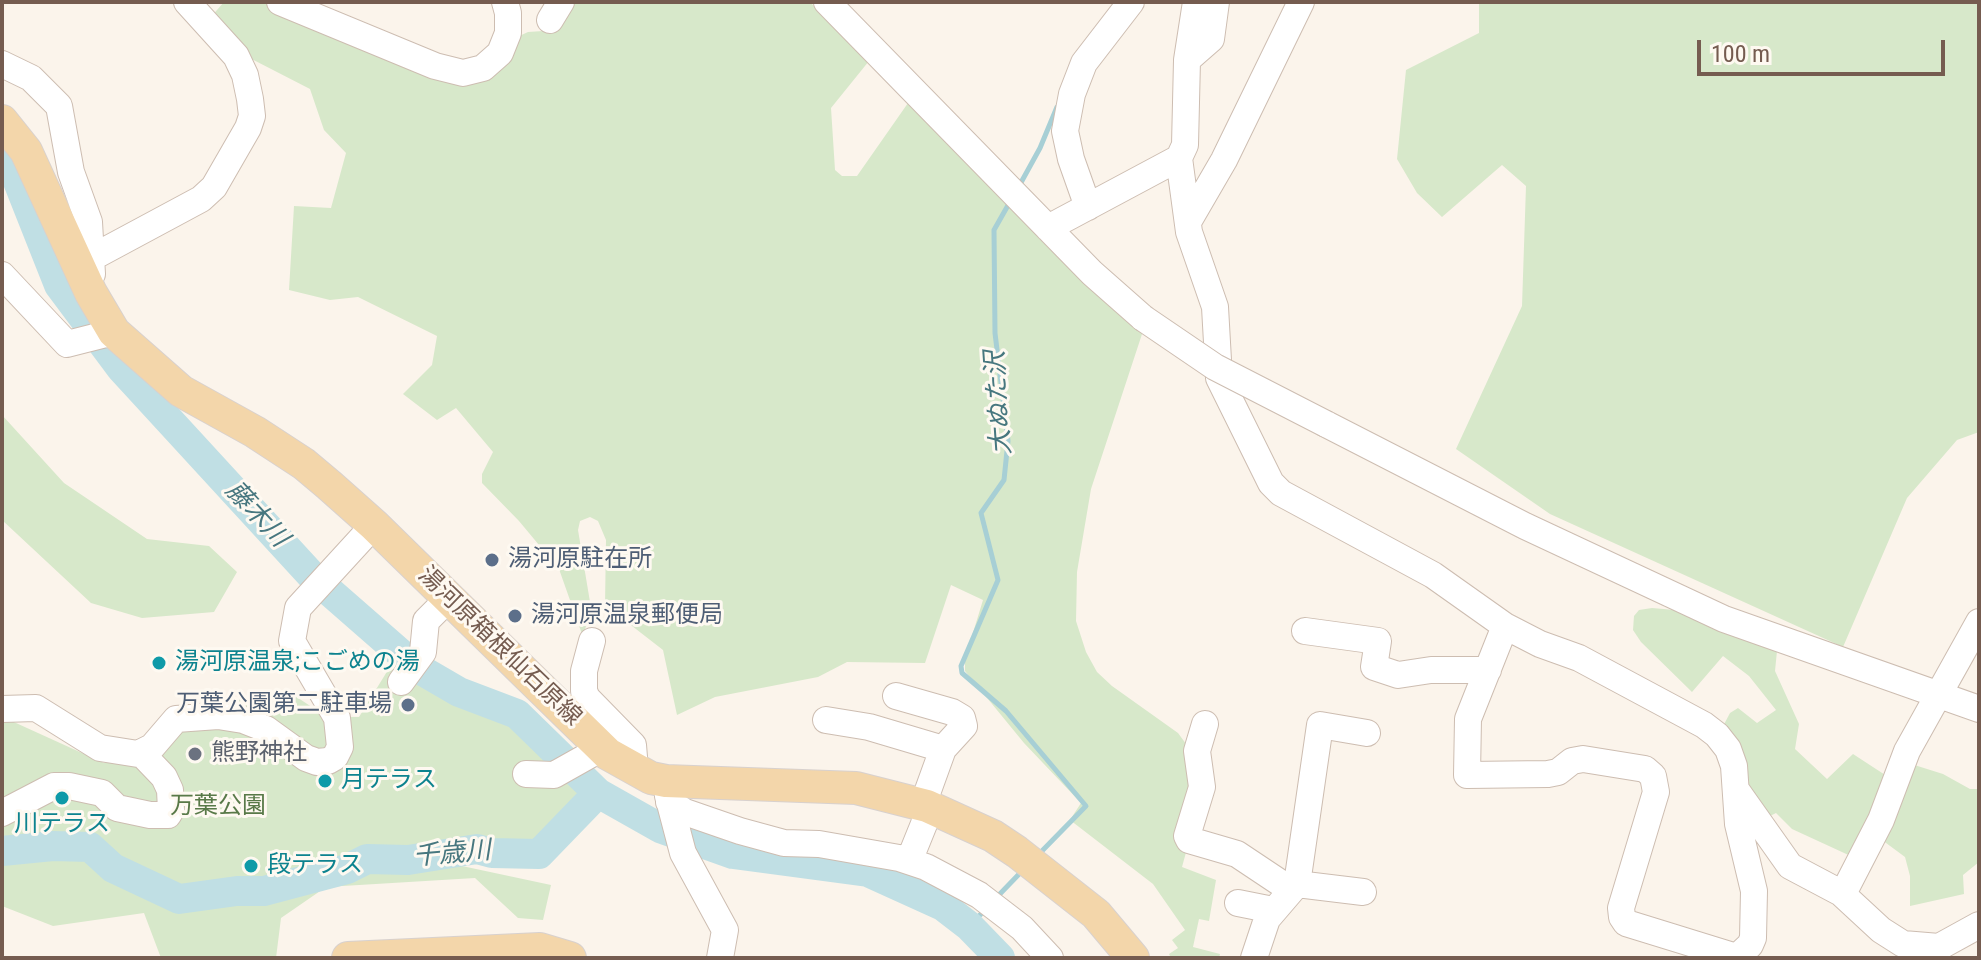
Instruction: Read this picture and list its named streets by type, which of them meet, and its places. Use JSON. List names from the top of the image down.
{
  "streets": {
    "main road": ["湯河原箱根仙石原線"]
  },
  "water": ["大ぬた沢", "藤木川", "千歳川"],
  "parks": ["万葉公園"],
  "places": [
    "湯河原駐在所",
    "湯河原温泉郵便局",
    "湯河原温泉;こごめの湯",
    "万葉公園第二駐車場",
    "熊野神社",
    "月テラス",
    "川テラス",
    "段テラス"
  ],
  "scale_bar": "100 m"
}
